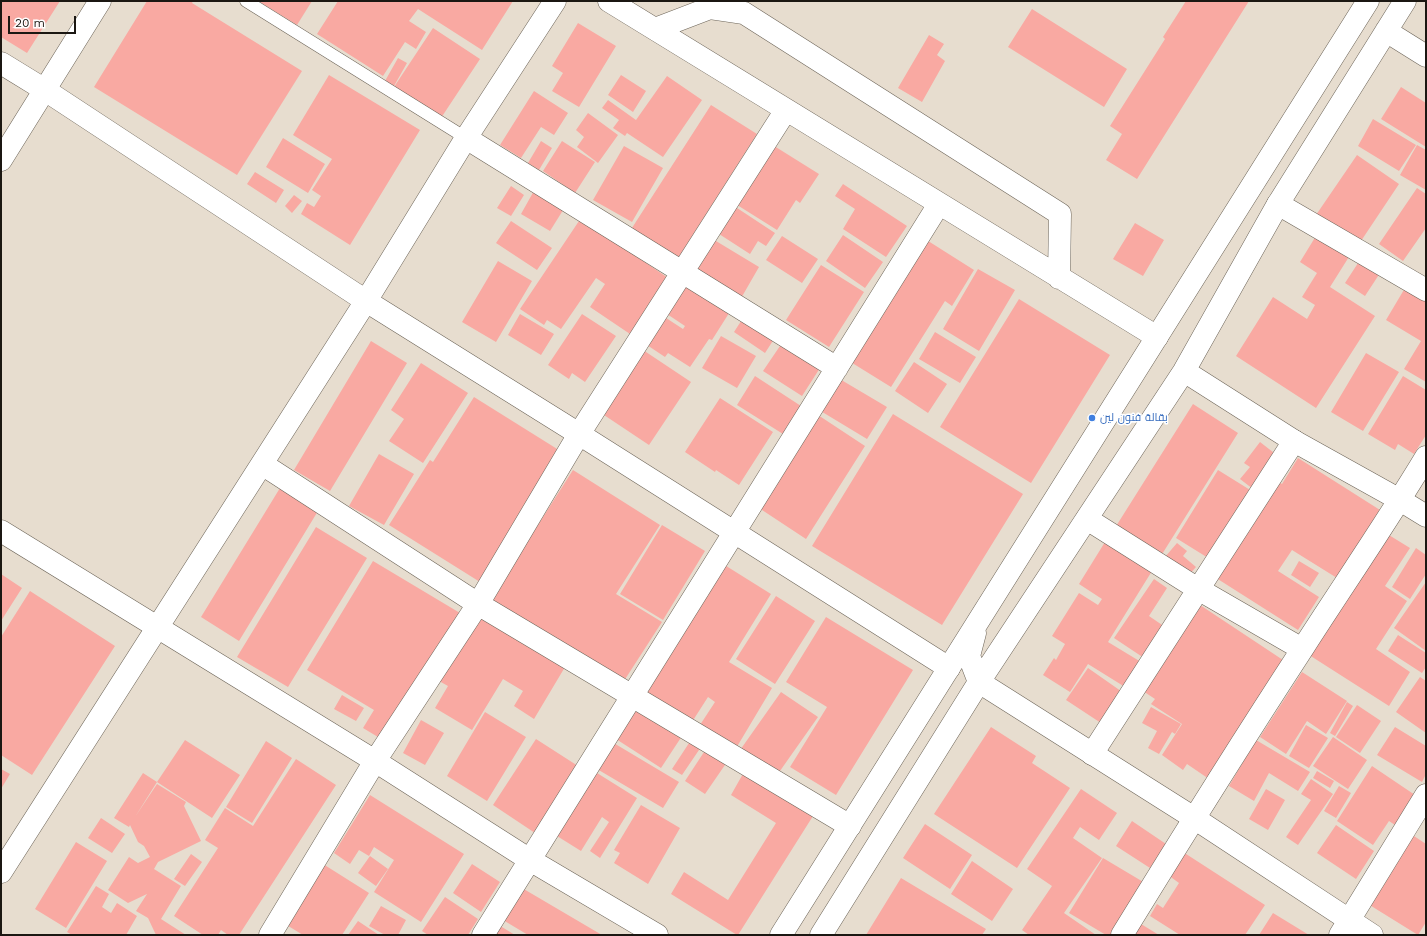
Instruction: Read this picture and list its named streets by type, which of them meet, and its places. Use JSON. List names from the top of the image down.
{
  "places": ["بقالة فنون لين"],
  "scale_bar": "20 m"
}
